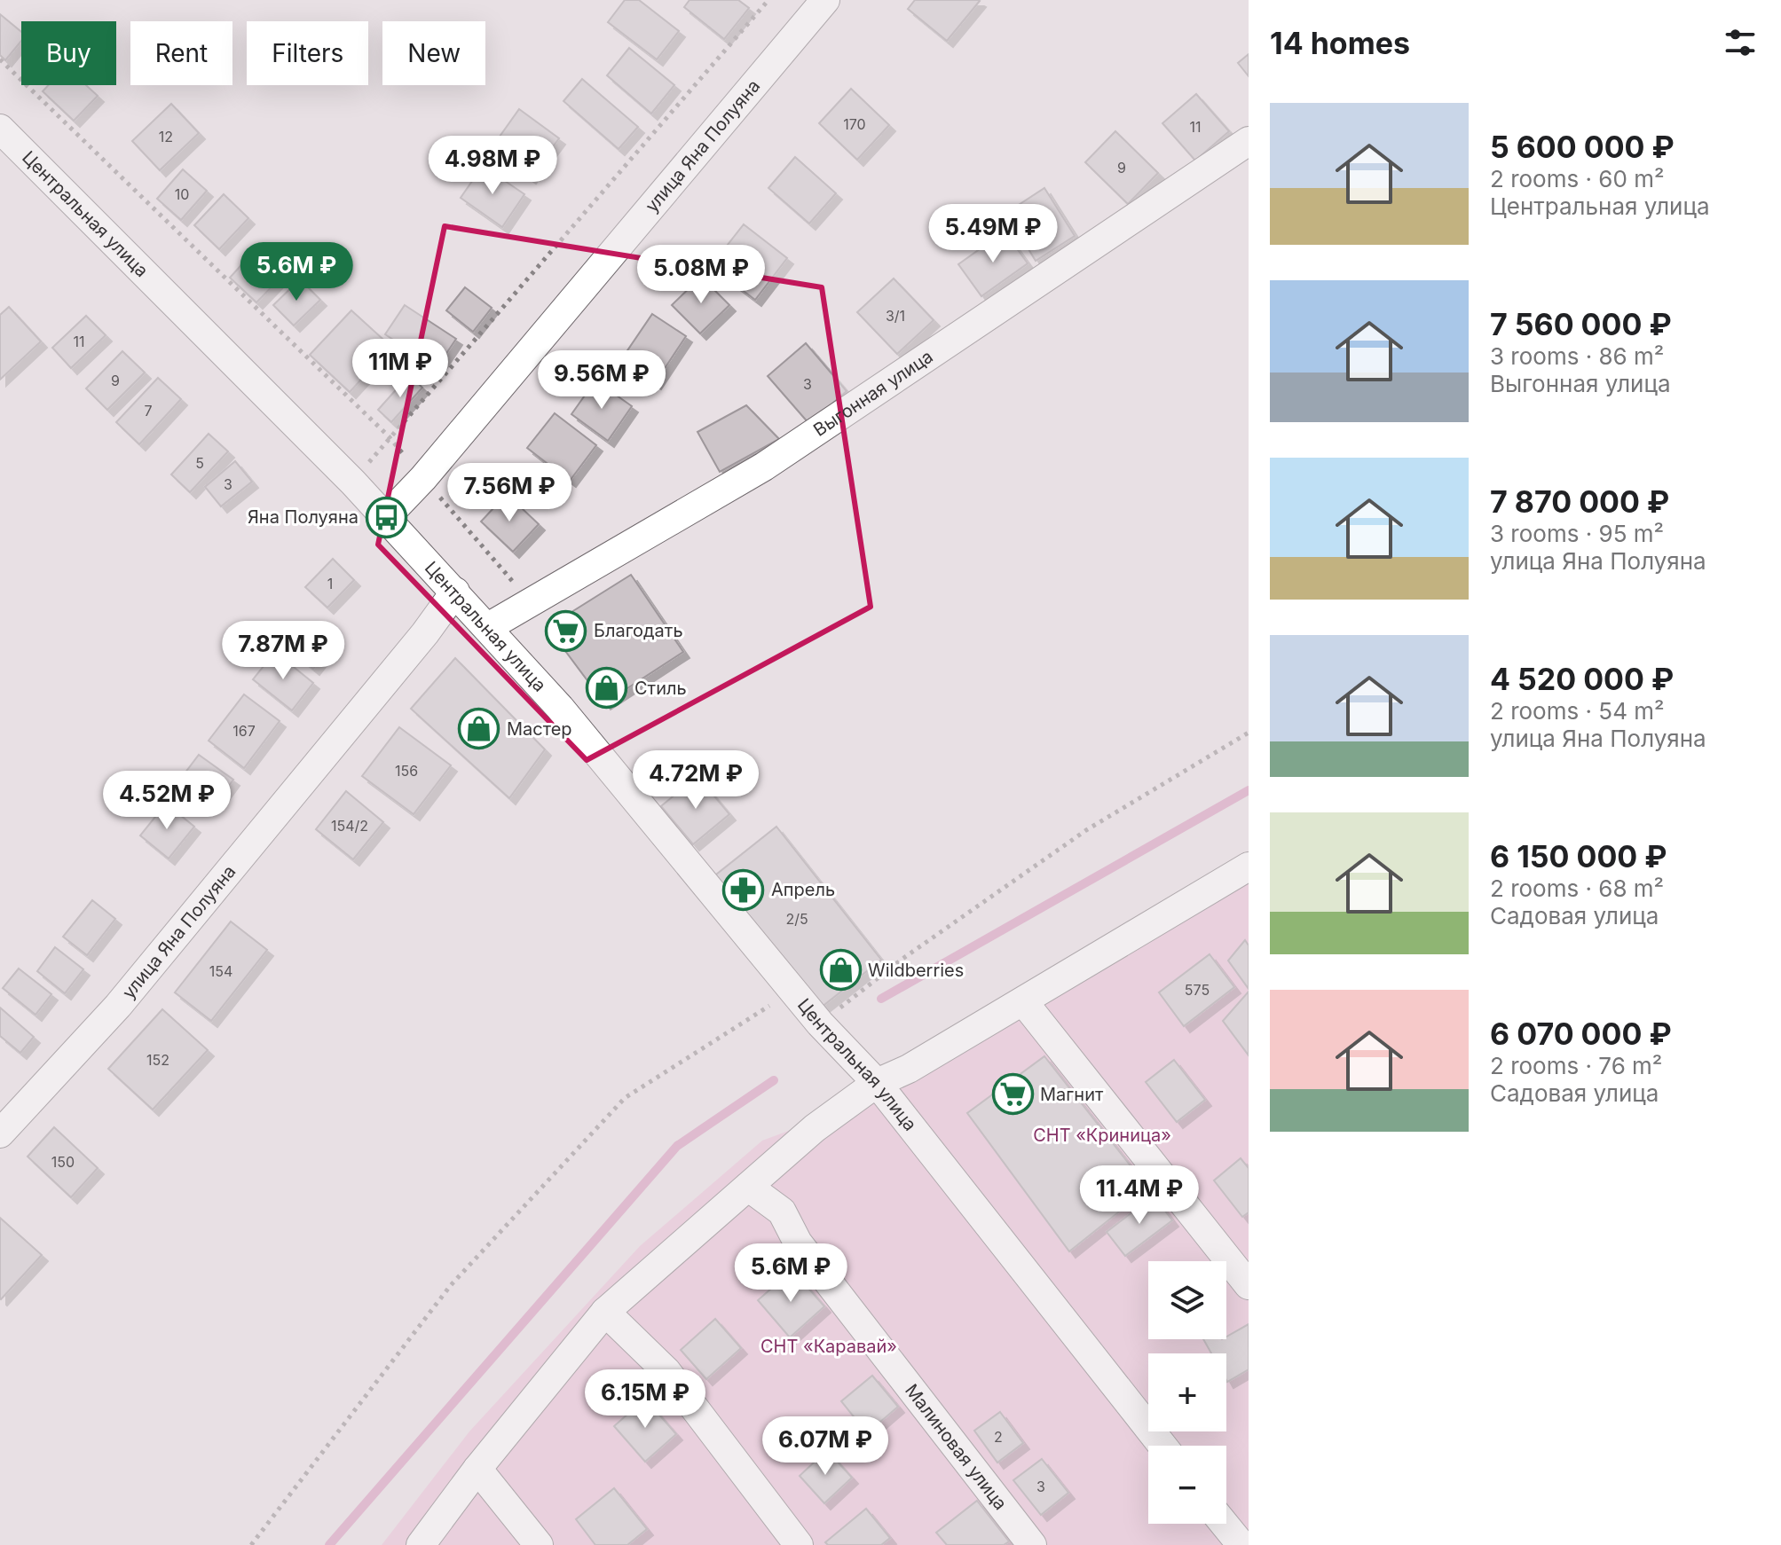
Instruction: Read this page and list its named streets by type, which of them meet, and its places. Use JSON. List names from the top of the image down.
{
  "streets": {
    "street": [
      "улица Яна Полуяна",
      "Центральная улица",
      "Выгонная улица",
      "Малиновая улица"
    ]
  },
  "crossings": [
    ["улица Яна Полуяна", "Центральная улица"],
    ["Центральная улица", "Выгонная улица"]
  ],
  "parks": ["СНТ «Криница»", "СНТ «Каравай»"],
  "places": {
    "bus stop": ["Яна Полуяна"],
    "supermarket": ["Благодать", "Магнит"],
    "shop": ["Стиль", "Мастер", "Wildberries"],
    "pharmacy": ["Апрель"]
  },
  "house_numbers": [
    "170",
    "11",
    "12",
    "9",
    "10",
    "3/1",
    "11",
    "9",
    "3",
    "7",
    "5",
    "3",
    "1",
    "167",
    "156",
    "154/2",
    "2/5",
    "154",
    "575",
    "152",
    "150",
    "2",
    "3"
  ],
  "page": {
    "heading": "14 homes",
    "chip": [
      "Buy",
      "Rent",
      "Filters",
      "New"
    ],
    "list": [
      {
        "name": "5 600 000 ₽",
        "note": "2 rooms · 60 m² · Центральная улица"
      },
      {
        "name": "7 560 000 ₽",
        "note": "3 rooms · 86 m² · Выгонная улица"
      },
      {
        "name": "7 870 000 ₽",
        "note": "3 rooms · 95 m² · улица Яна Полуяна"
      },
      {
        "name": "4 520 000 ₽",
        "note": "2 rooms · 54 m² · улица Яна Полуяна"
      },
      {
        "name": "6 150 000 ₽",
        "note": "2 rooms · 68 m² · Садовая улица"
      },
      {
        "name": "6 070 000 ₽",
        "note": "2 rooms · 76 m² · Садовая улица"
      }
    ],
    "price": [
      "4.98M ₽",
      "5.49M ₽",
      "5.6M ₽",
      "5.08M ₽",
      "11M ₽",
      "9.56M ₽",
      "7.56M ₽",
      "7.87M ₽",
      "4.72M ₽",
      "4.52M ₽",
      "11.4M ₽",
      "5.6M ₽",
      "6.15M ₽",
      "6.07M ₽"
    ],
    "map_buttons": ["+", "−"]
  }
}
